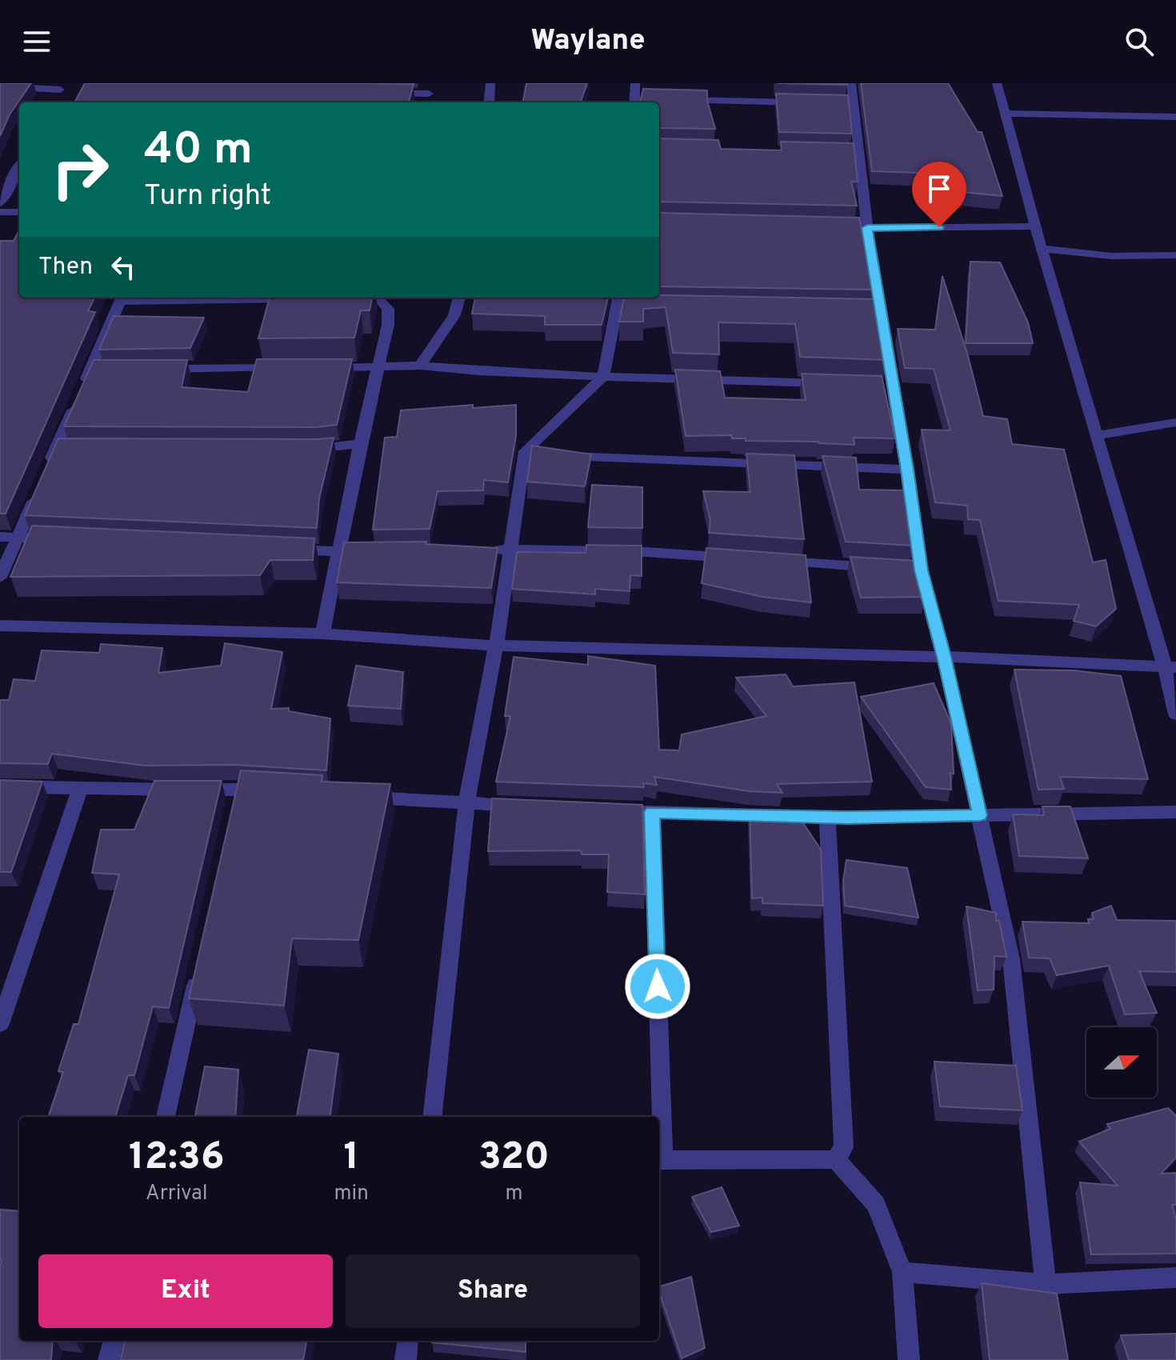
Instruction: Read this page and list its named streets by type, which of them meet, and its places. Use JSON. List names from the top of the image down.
{
  "north": "right",
  "page": {
    "header": "Waylane",
    "turn": ["40 m", "Turn right"],
    "then": "Then",
    "eta": [
      "12:36",
      "Arrival",
      "1",
      "min",
      "320",
      "m"
    ],
    "buttons": ["Exit", "Share"]
  }
}
